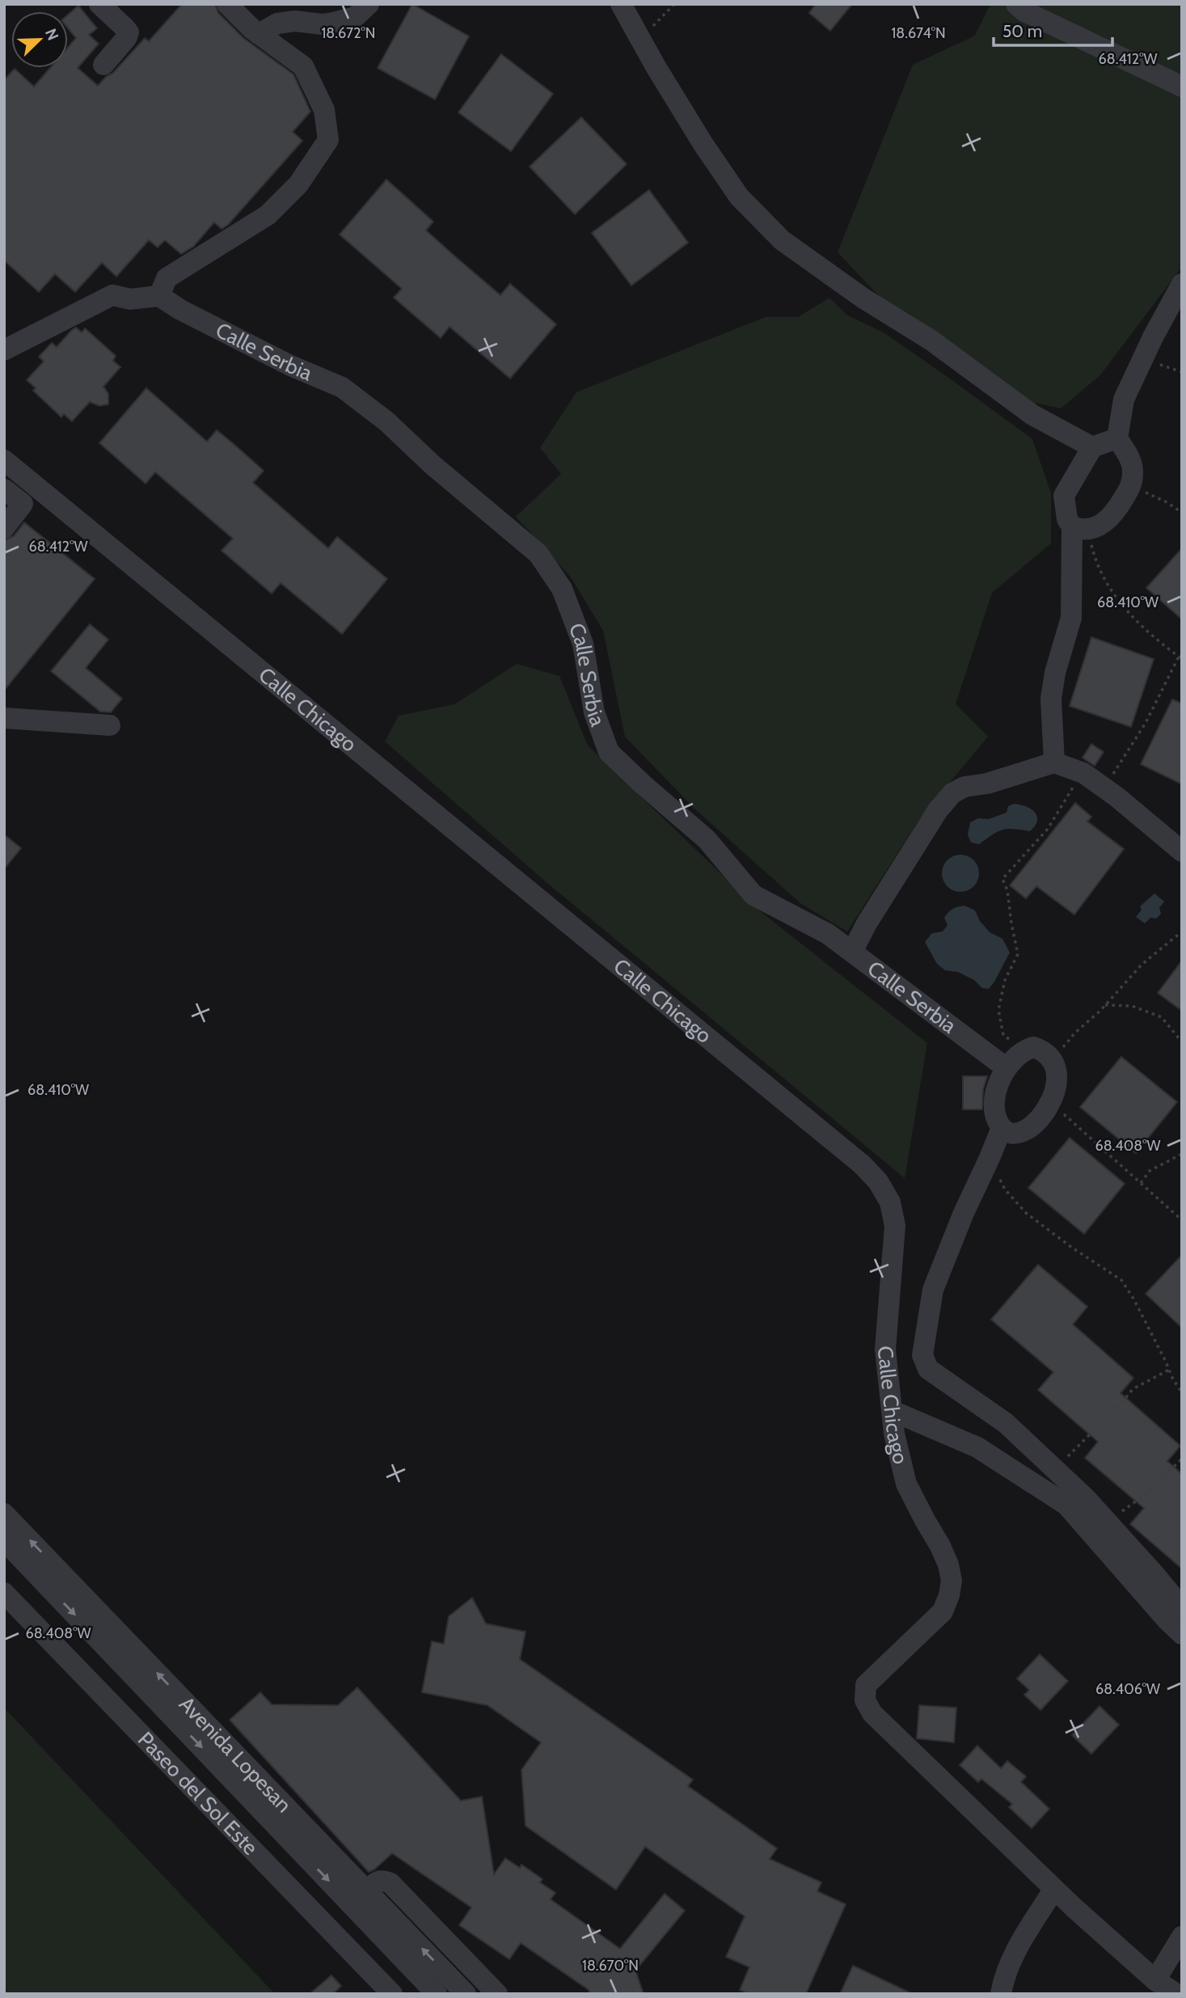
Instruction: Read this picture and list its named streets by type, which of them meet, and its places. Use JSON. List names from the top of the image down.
{
  "streets": {
    "street": [
      "Calle Serbia",
      "Calle Chicago",
      "Avenida Lopesan",
      "Paseo del Sol Este"
    ]
  },
  "scale_bar": "50 m",
  "north": "top right",
  "coordinates": [
    "18.672°N",
    "18.674°N",
    "68.412°W",
    "68.410°W",
    "68.408°W",
    "68.406°W",
    "18.670°N"
  ]
}
